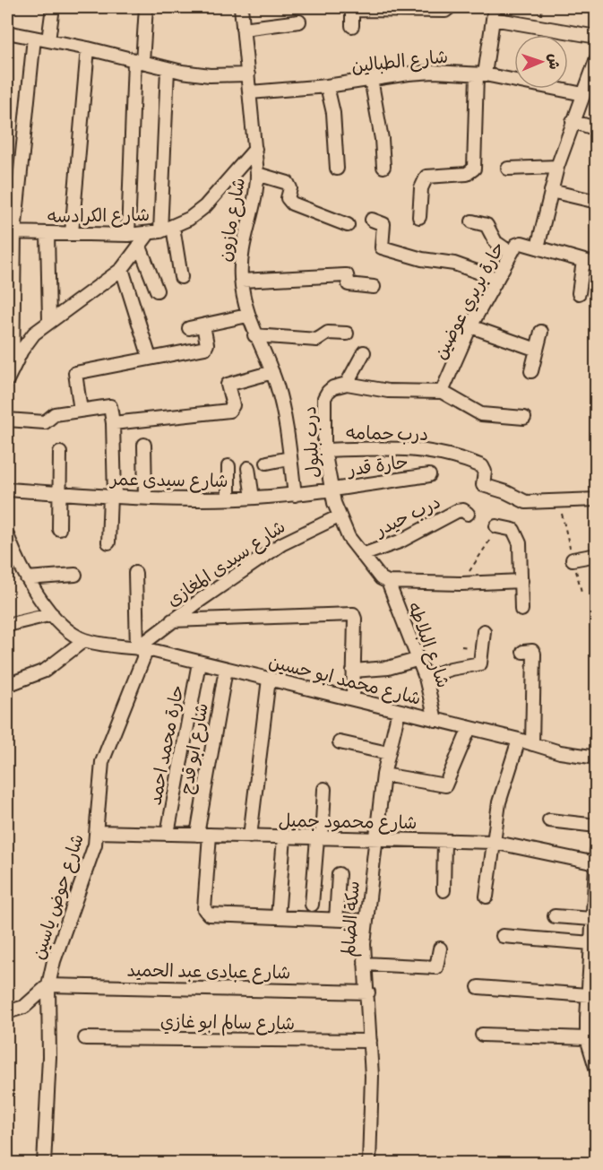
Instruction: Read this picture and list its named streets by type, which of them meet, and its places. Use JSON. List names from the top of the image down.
{
  "streets": {
    "street": [
      "شارع الطبالين",
      "شارع الكرادسه",
      "شارع مازون",
      "حارة بربري عوضين",
      "درب حمامه",
      "درب بلبول",
      "حارة قدر",
      "شارع سيدى عمر",
      "درب حيدر",
      "شارع سيدى المغازى",
      "شارع البلاطه",
      "شارع محمد ابو حسين",
      "حارة محمد احمد",
      "شارع ابو قدح",
      "شارع محمود جميل",
      "شارع حوض ياسين",
      "سكة الضالم",
      "شارع عبادى عبد الحميد",
      "شارع سالم ابو غازي"
    ]
  },
  "crossings": [
    ["شارع الطبالين", "شارع مازون"],
    ["شارع الكرادسه", "شارع مازون"],
    ["شارع مازون", "شارع سيدى عمر"],
    ["درب حمامه", "درب بلبول"],
    ["درب بلبول", "حارة قدر"],
    ["درب بلبول", "شارع سيدى عمر"],
    ["درب بلبول", "درب حيدر"],
    ["درب بلبول", "شارع سيدى المغازى"],
    ["درب بلبول", "شارع البلاطه"],
    ["حارة قدر", "شارع سيدى عمر"],
    ["شارع سيدى المغازى", "شارع محمد ابو حسين"],
    ["شارع سيدى المغازى", "شارع حوض ياسين"],
    ["شارع البلاطه", "شارع محمد ابو حسين"],
    ["شارع محمد ابو حسين", "حارة محمد احمد"],
    ["شارع محمد ابو حسين", "شارع ابو قدح"],
    ["شارع محمد ابو حسين", "شارع حوض ياسين"],
    ["شارع محمد ابو حسين", "سكة الضالم"],
    ["حارة محمد احمد", "شارع محمود جميل"],
    ["شارع ابو قدح", "شارع محمود جميل"],
    ["شارع محمود جميل", "شارع حوض ياسين"],
    ["شارع محمود جميل", "سكة الضالم"],
    ["شارع حوض ياسين", "شارع عبادى عبد الحميد"],
    ["سكة الضالم", "شارع عبادى عبد الحميد"],
    ["سكة الضالم", "شارع سالم ابو غازي"]
  ],
  "north": "right"
}
